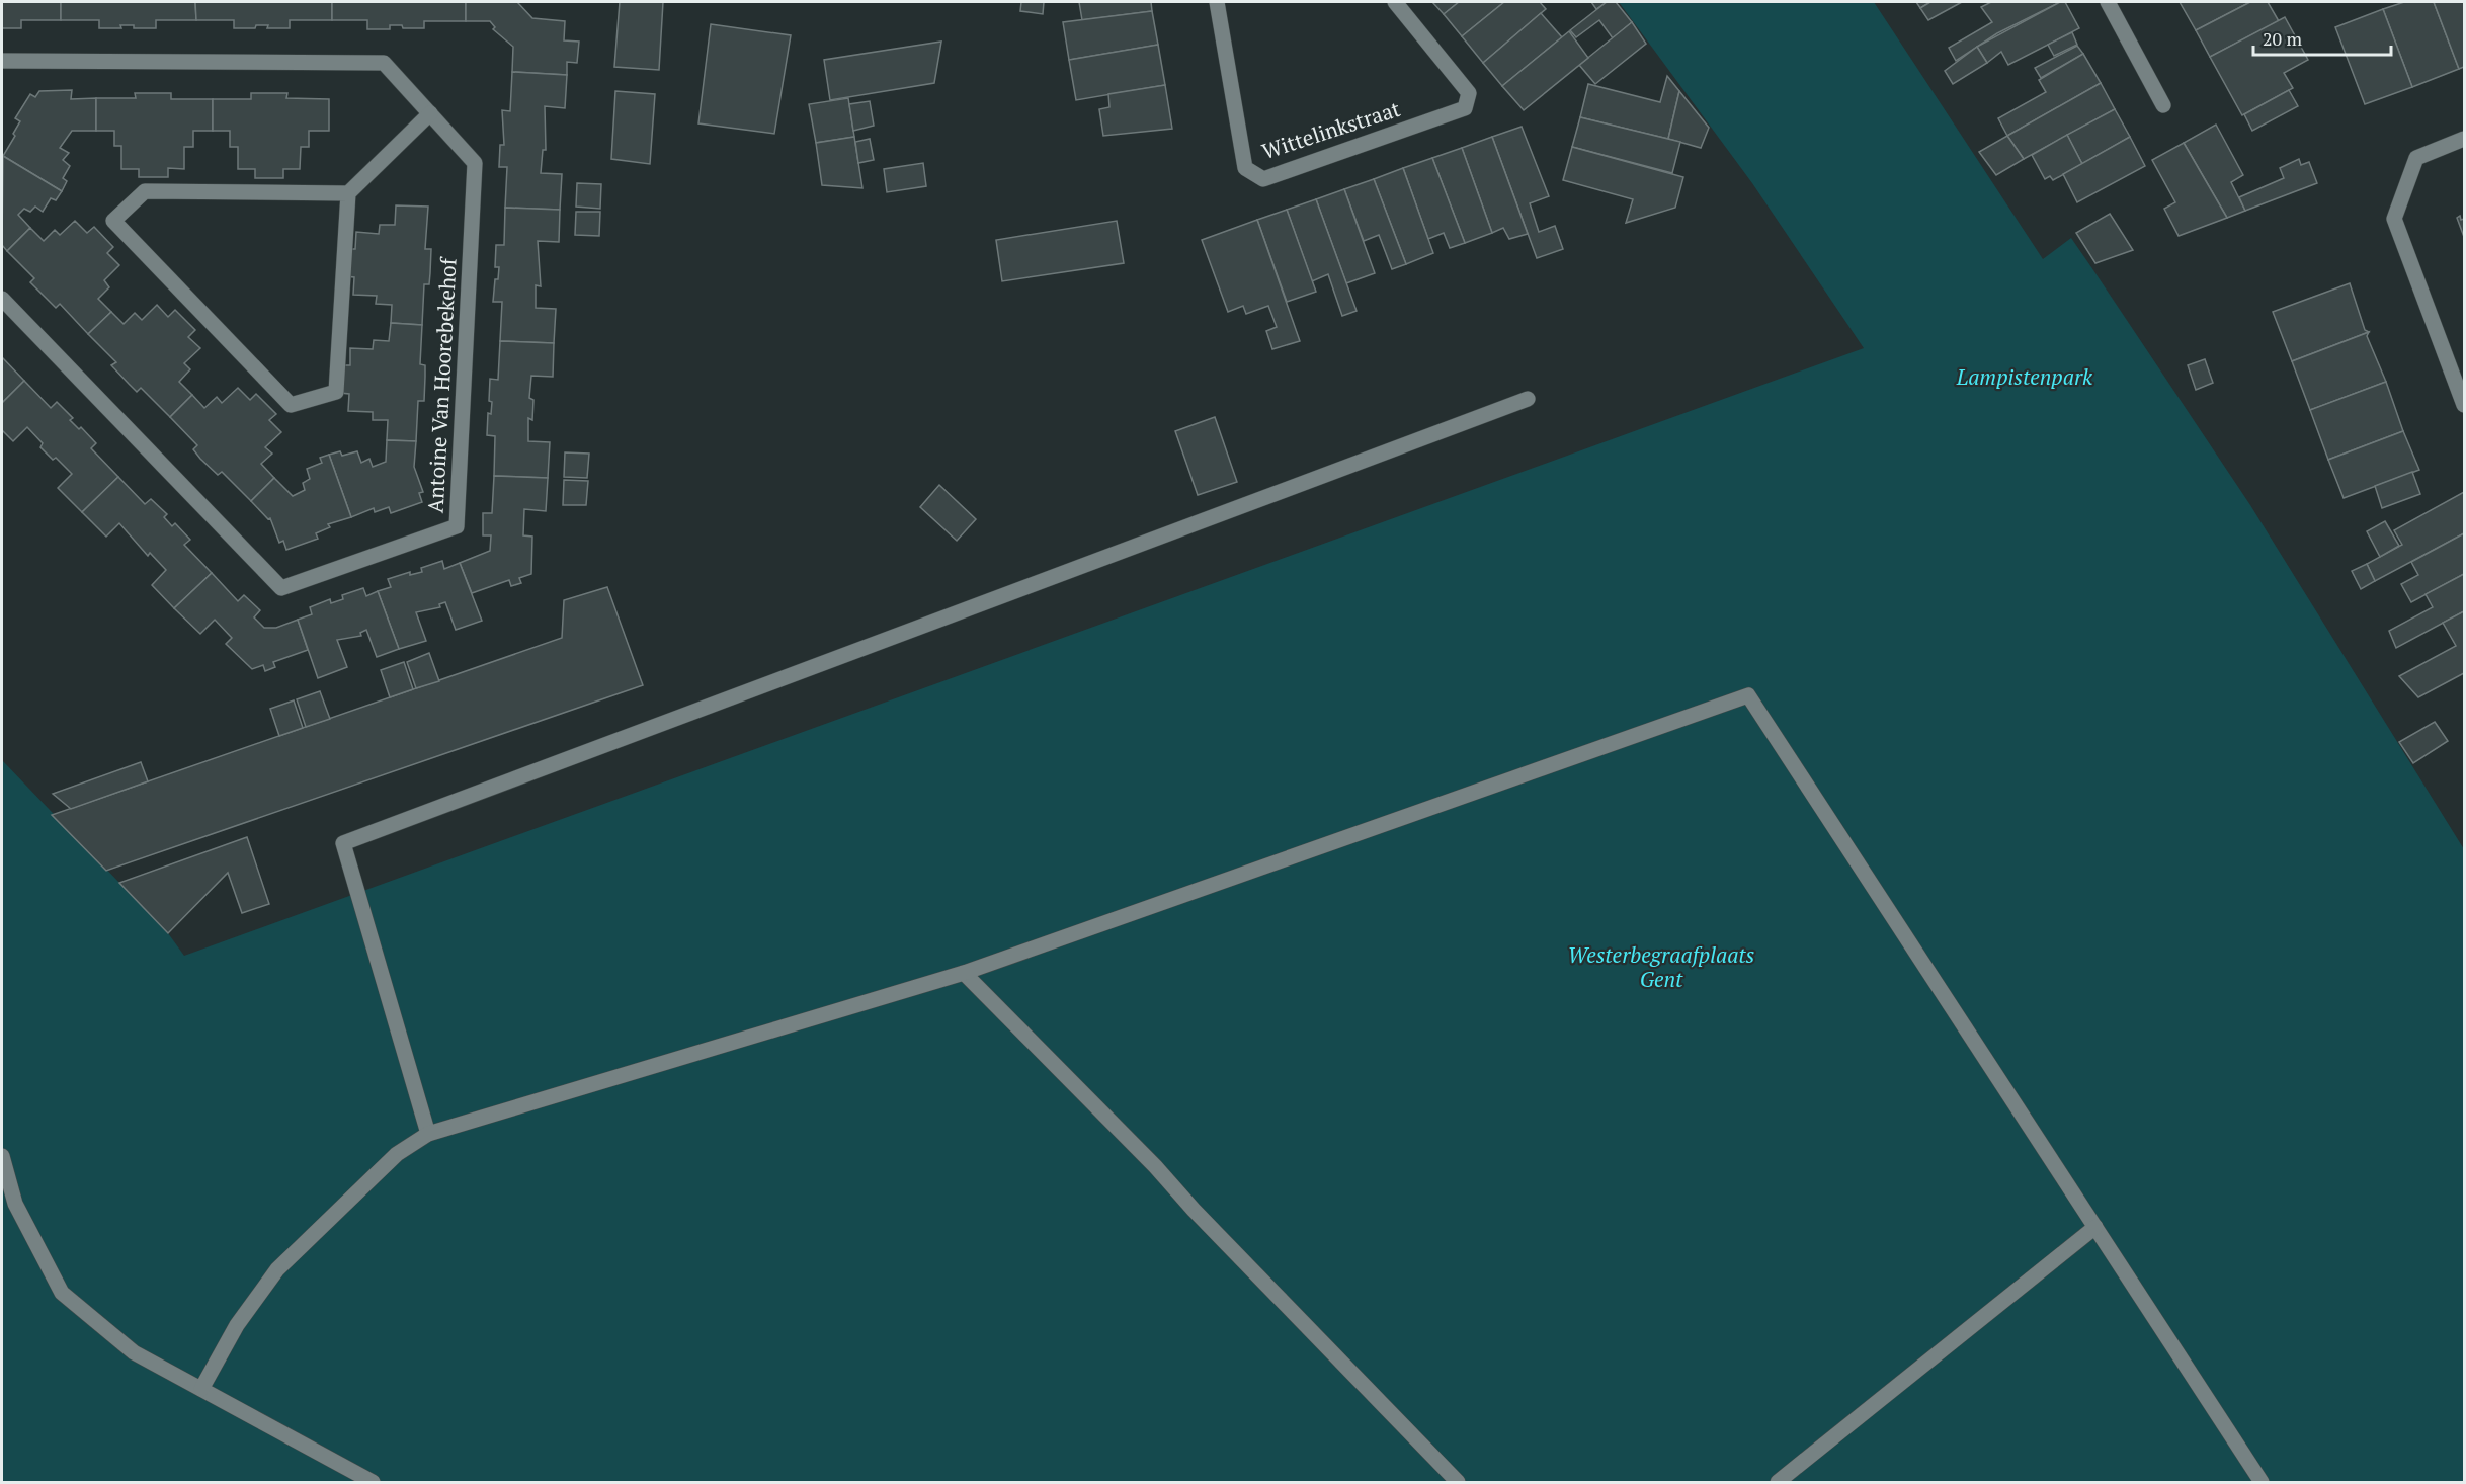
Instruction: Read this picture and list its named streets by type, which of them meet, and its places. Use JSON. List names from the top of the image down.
{
  "streets": {
    "street": ["Wittelinkstraat", "Antoine Van Hoorebekehof"]
  },
  "parks": ["Lampistenpark", "Westerbegraafplaats Gent"],
  "scale_bar": "20 m"
}
